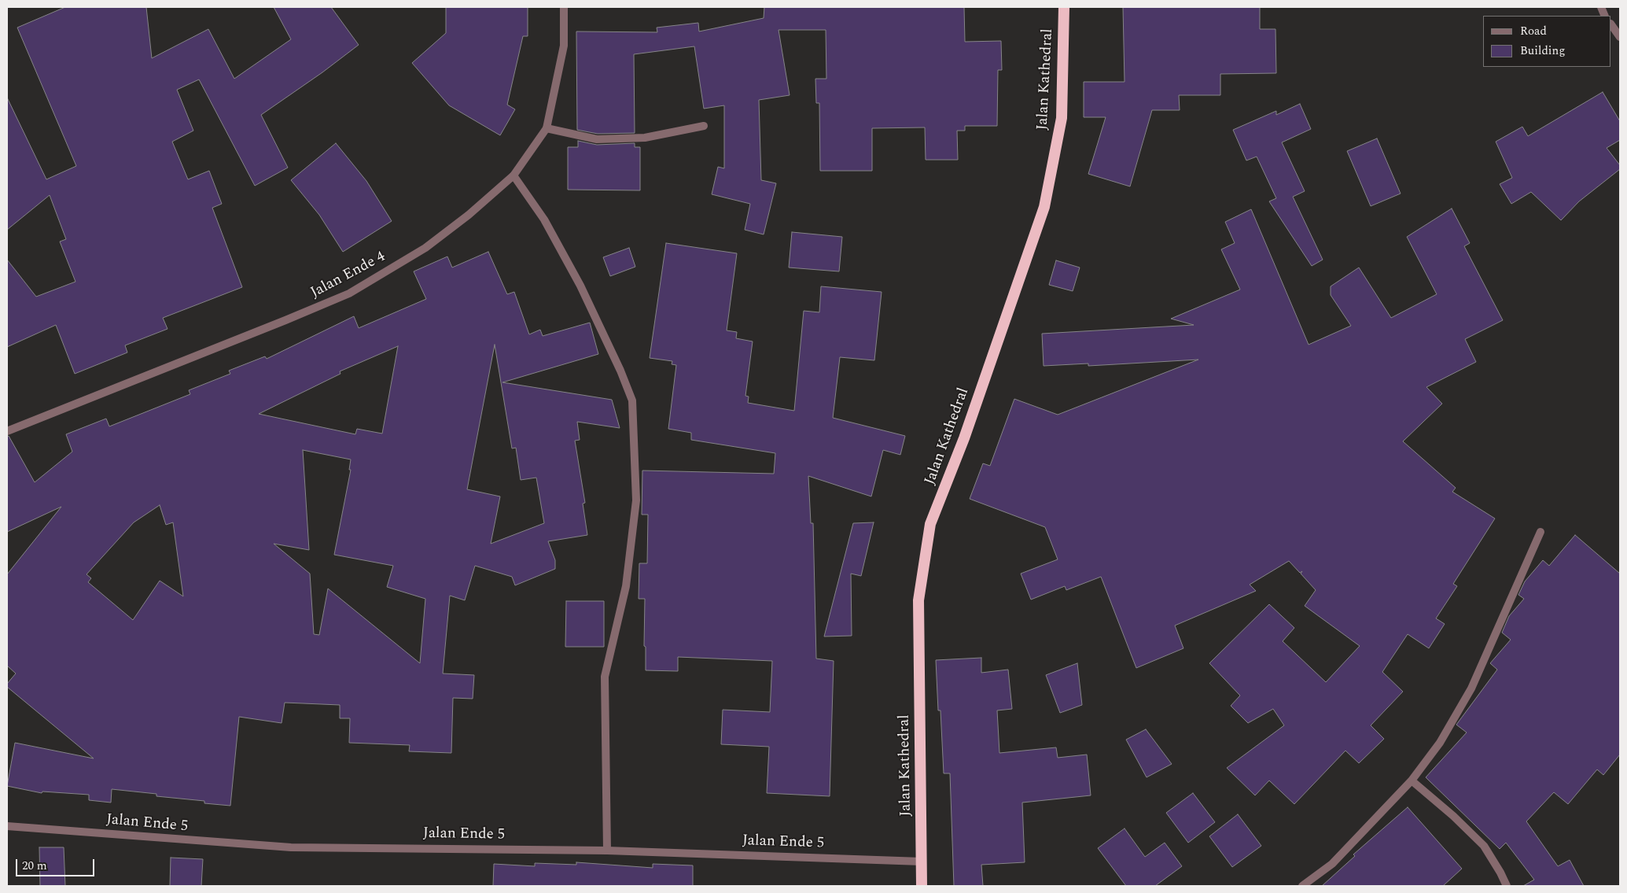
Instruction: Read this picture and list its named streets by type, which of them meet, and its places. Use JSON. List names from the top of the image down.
{
  "streets": {
    "highway": ["Jalan Kathedral"],
    "street": ["Jalan Ende 4", "Jalan Ende 5"]
  },
  "crossings": [
    ["Jalan Kathedral", "Jalan Ende 5"]
  ],
  "legend": ["Road", "Building"],
  "scale_bar": "20 m"
}
